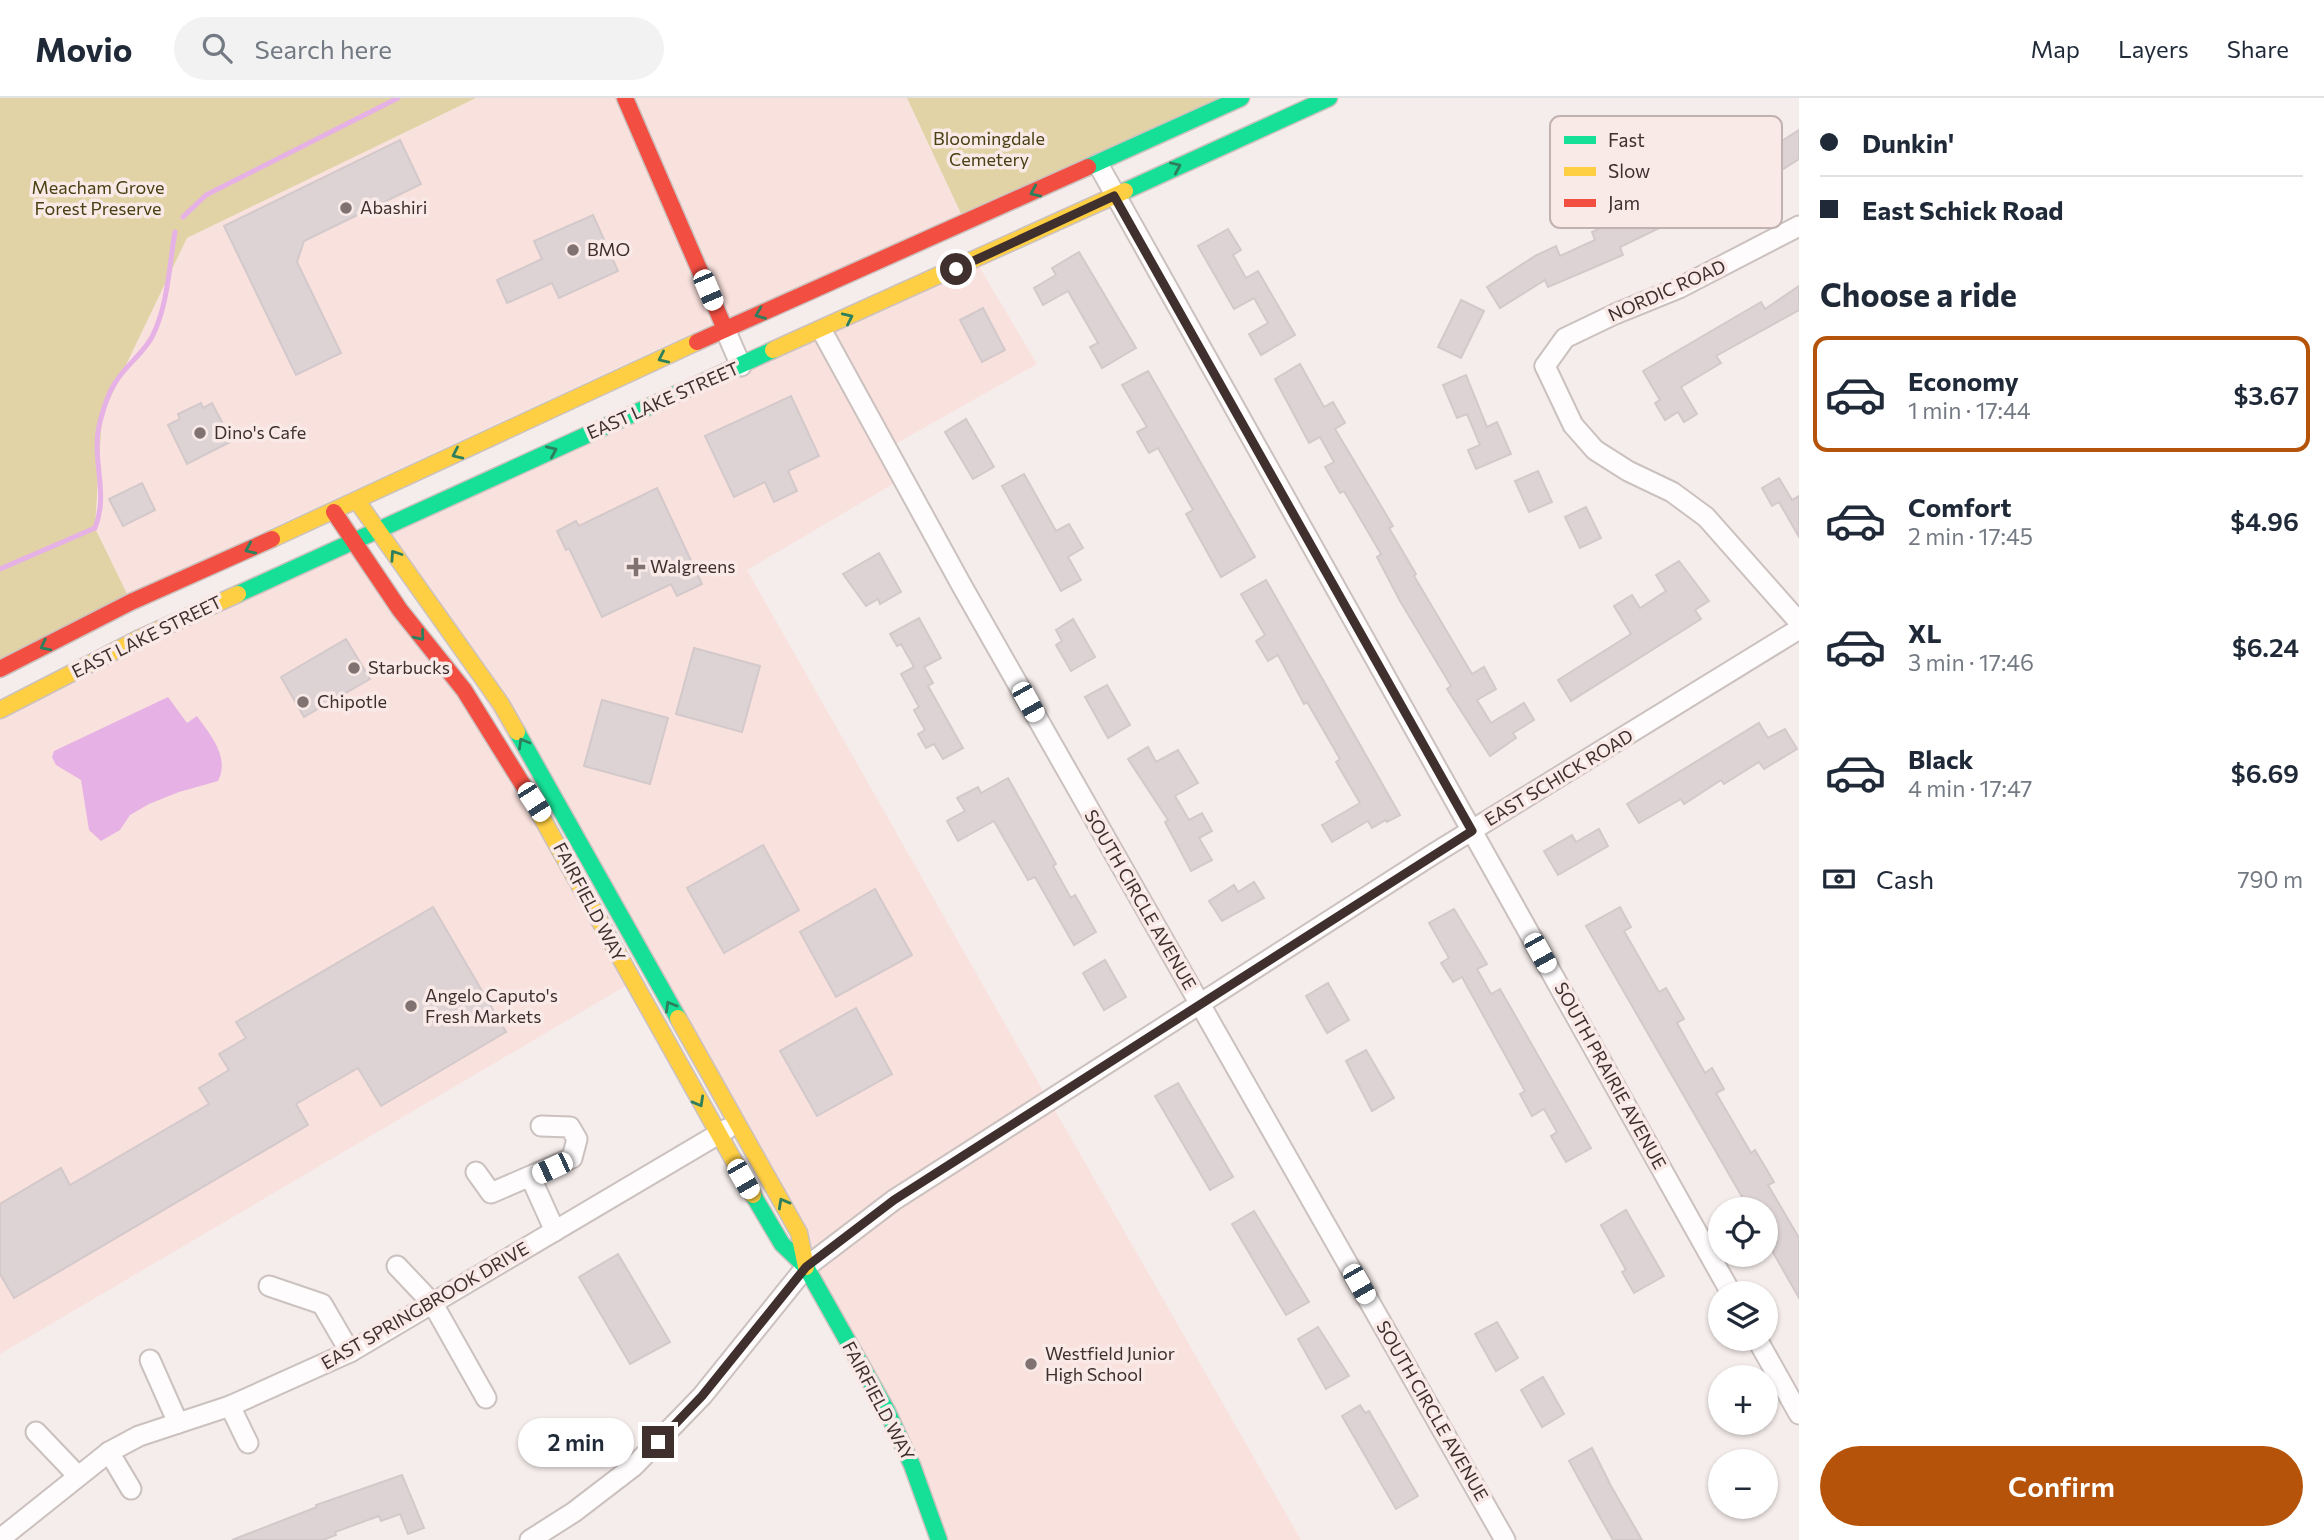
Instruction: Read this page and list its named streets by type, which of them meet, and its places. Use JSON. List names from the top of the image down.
{
  "streets": {
    "main road": ["EAST LAKE STREET", "FAIRFIELD WAY"],
    "street": [
      "NORDIC ROAD",
      "EAST SCHICK ROAD",
      "SOUTH CIRCLE AVENUE",
      "SOUTH PRAIRIE AVENUE",
      "EAST SPRINGBROOK DRIVE"
    ]
  },
  "crossings": [
    ["EAST LAKE STREET", "SOUTH CIRCLE AVENUE"],
    ["EAST LAKE STREET", "FAIRFIELD WAY"],
    ["EAST LAKE STREET", "SOUTH PRAIRIE AVENUE"],
    ["EAST SCHICK ROAD", "SOUTH CIRCLE AVENUE"],
    ["EAST SCHICK ROAD", "FAIRFIELD WAY"],
    ["EAST SCHICK ROAD", "SOUTH PRAIRIE AVENUE"],
    ["FAIRFIELD WAY", "EAST SPRINGBROOK DRIVE"]
  ],
  "parks": ["Bloomingdale Cemetery", "Meacham Grove Forest Preserve"],
  "places": {
    "other": [
      "Abashiri",
      "BMO",
      "Dino's Cafe",
      "Starbucks",
      "Chipotle",
      "Angelo Caputo's Fresh Markets",
      "Westfield Junior High School"
    ],
    "health": ["Walgreens"]
  },
  "legend": ["Fast", "Slow", "Jam"],
  "page": {
    "header": "Movio",
    "search": "Search here",
    "nav": ["Map", "Layers", "Share"],
    "banner": ["Dunkin'", "East Schick Road"],
    "heading": "Choose a ride",
    "list": [
      {
        "name": "Economy",
        "note": "1 min · 17:44",
        "value": "$3.67"
      },
      {
        "name": "Comfort",
        "note": "2 min · 17:45",
        "value": "$4.96"
      },
      {
        "name": "XL",
        "note": "3 min · 17:46",
        "value": "$6.24"
      },
      {
        "name": "Black",
        "note": "4 min · 17:47",
        "value": "$6.69"
      }
    ],
    "pay": ["Cash", "790 m"],
    "map_buttons": ["+", "−"],
    "bubble": "2 min",
    "buttons": "Confirm"
  }
}
